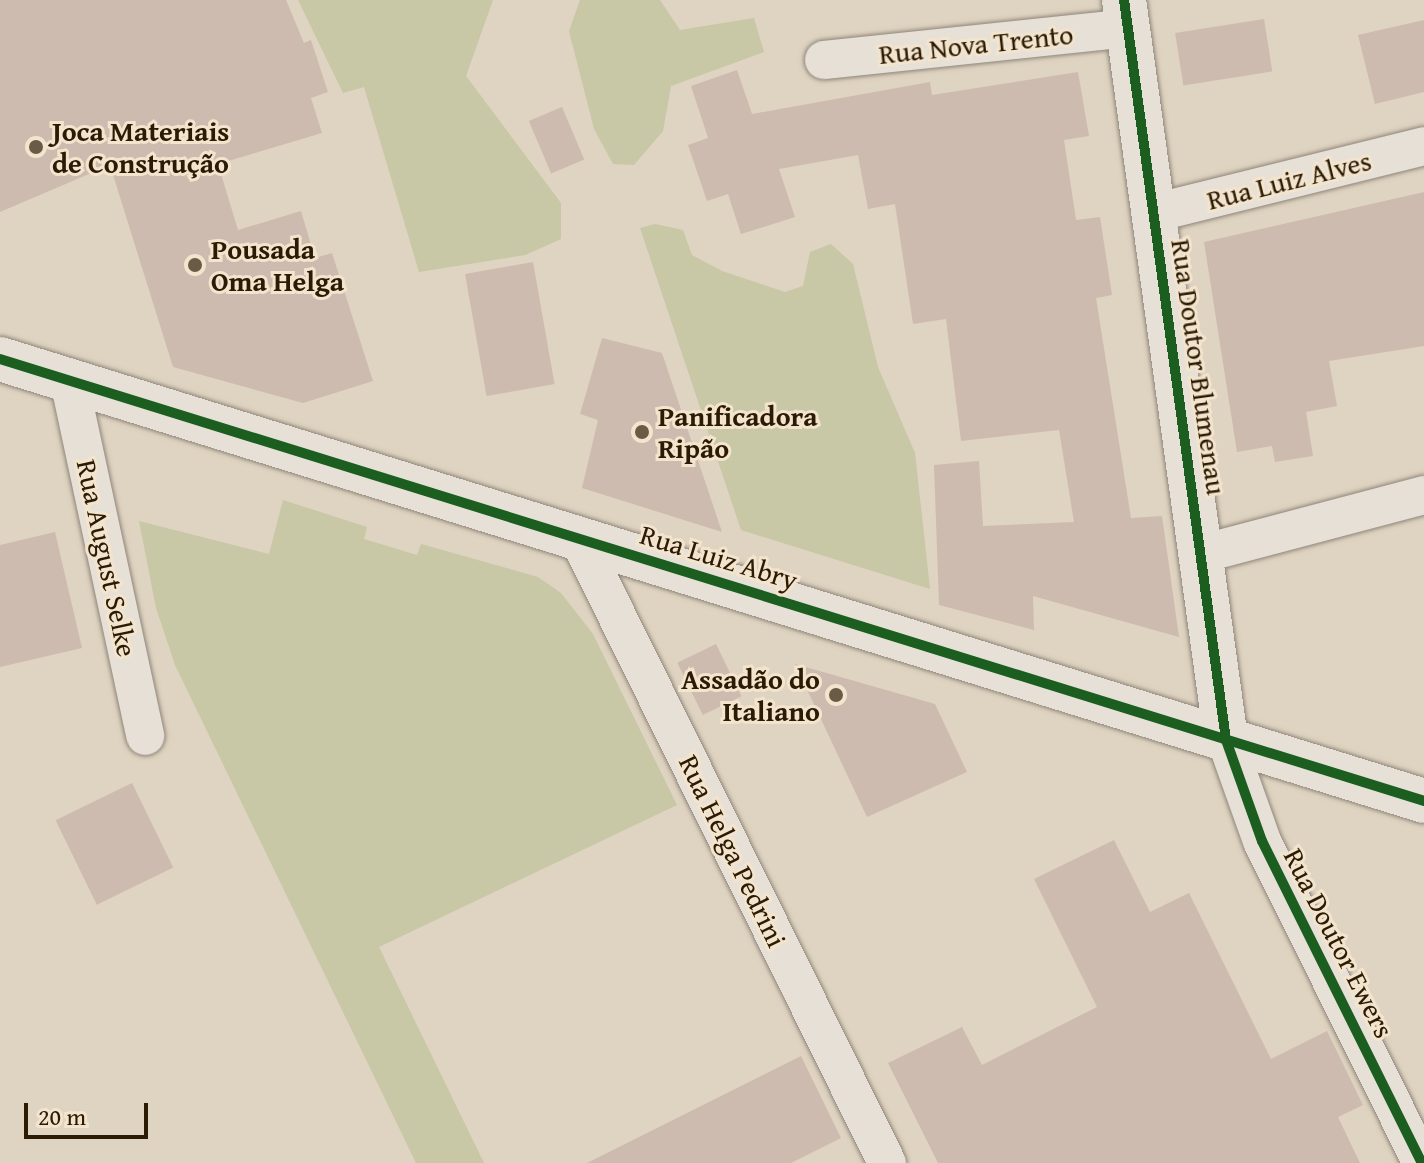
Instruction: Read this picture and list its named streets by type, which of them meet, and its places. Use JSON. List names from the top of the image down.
{
  "streets": {
    "main road": ["Rua Doutor Blumenau", "Rua Luiz Abry"],
    "street": [
      "Rua Nova Trento",
      "Rua Luiz Alves",
      "Rua August Selke",
      "Rua Helga Pedrini",
      "Rua Doutor Ewers"
    ]
  },
  "crossings": [
    ["Rua Nova Trento", "Rua Doutor Blumenau"],
    ["Rua Luiz Alves", "Rua Doutor Blumenau"],
    ["Rua Doutor Blumenau", "Rua Luiz Abry"],
    ["Rua Doutor Blumenau", "Rua Doutor Ewers"],
    ["Rua Luiz Abry", "Rua August Selke"],
    ["Rua Luiz Abry", "Rua Helga Pedrini"],
    ["Rua Luiz Abry", "Rua Doutor Ewers"]
  ],
  "places": [
    "Joca Materiais de Construção",
    "Pousada Oma Helga",
    "Panificadora Ripão",
    "Assadão do Italiano"
  ],
  "scale_bar": "20 m"
}
